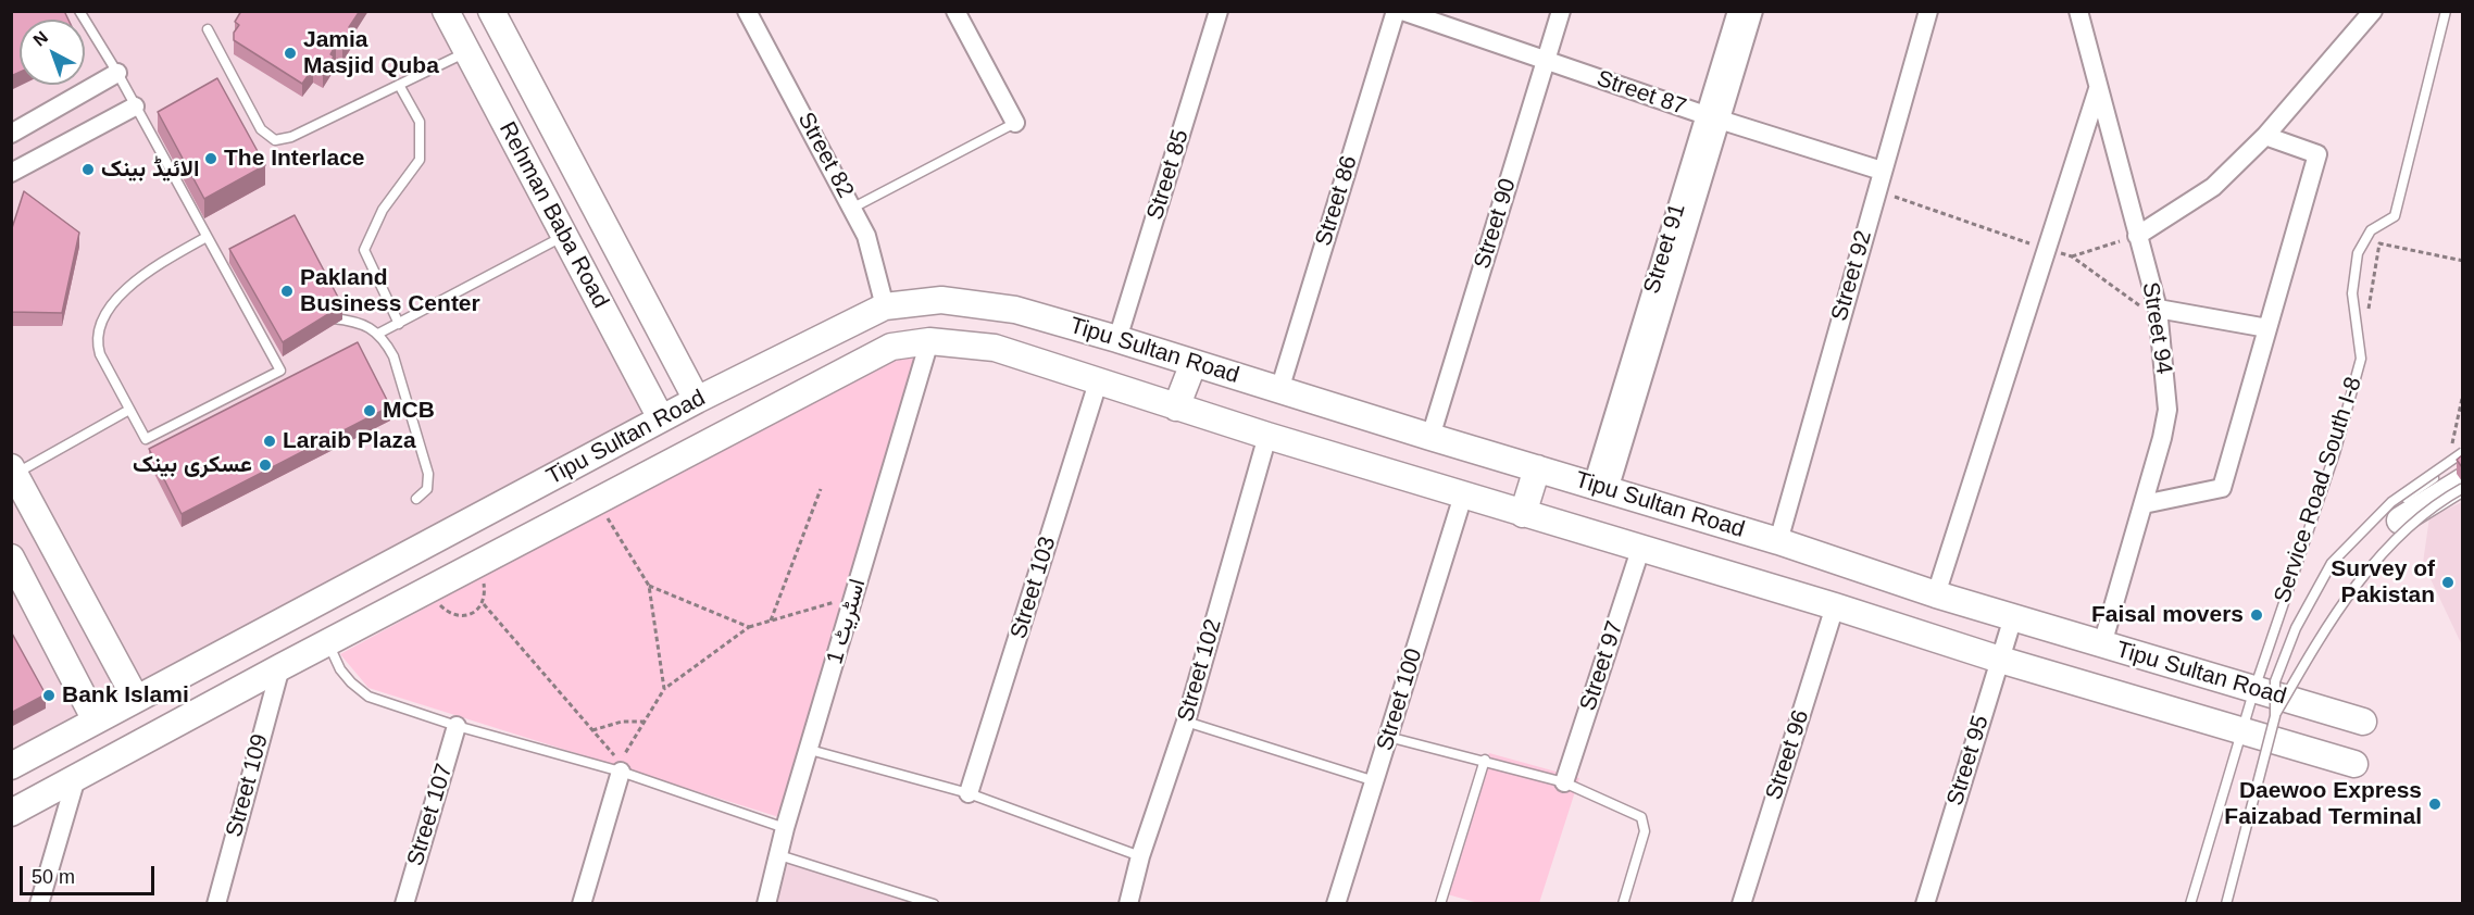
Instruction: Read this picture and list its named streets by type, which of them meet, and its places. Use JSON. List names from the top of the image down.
{
  "streets": {
    "street": [
      "Street 87",
      "Street 82",
      "Street 85",
      "Street 86",
      "Rehman Baba Road",
      "Street 90",
      "Street 91",
      "Street 92",
      "Street 94",
      "Tipu Sultan Road",
      "Street 103",
      "اسٹریٹ 1",
      "Street 97",
      "Street 102",
      "Street 100",
      "Street 96",
      "Street 95",
      "Street 109",
      "Street 107"
    ],
    "lane": ["Service Road South I-8"]
  },
  "crossings": [
    ["Street 87", "Street 90"],
    ["Street 87", "Street 91"],
    ["Street 87", "Street 92"],
    ["Street 82", "Tipu Sultan Road"],
    ["Street 85", "Tipu Sultan Road"],
    ["Street 86", "Tipu Sultan Road"],
    ["Rehman Baba Road", "Tipu Sultan Road"],
    ["Street 90", "Tipu Sultan Road"],
    ["Street 91", "Tipu Sultan Road"],
    ["Street 92", "Tipu Sultan Road"],
    ["Street 94", "Tipu Sultan Road"],
    ["Tipu Sultan Road", "Service Road South I-8"],
    ["Tipu Sultan Road", "Street 103"],
    ["Tipu Sultan Road", "اسٹریٹ 1"],
    ["Tipu Sultan Road", "Street 97"],
    ["Tipu Sultan Road", "Street 102"],
    ["Tipu Sultan Road", "Street 100"],
    ["Tipu Sultan Road", "Street 96"],
    ["Tipu Sultan Road", "Street 95"],
    ["Tipu Sultan Road", "Street 109"]
  ],
  "places": [
    "Jamia Masjid Quba",
    "The Interlace",
    "الائیڈ بینک",
    "Pakland Business Center",
    "MCB",
    "Laraib Plaza",
    "عسکری بینک",
    "Survey of Pakistan",
    "Faisal movers",
    "Bank Islami",
    "Daewoo Express Faizabad Terminal"
  ],
  "scale_bar": "50 m",
  "north": "top left"
}
